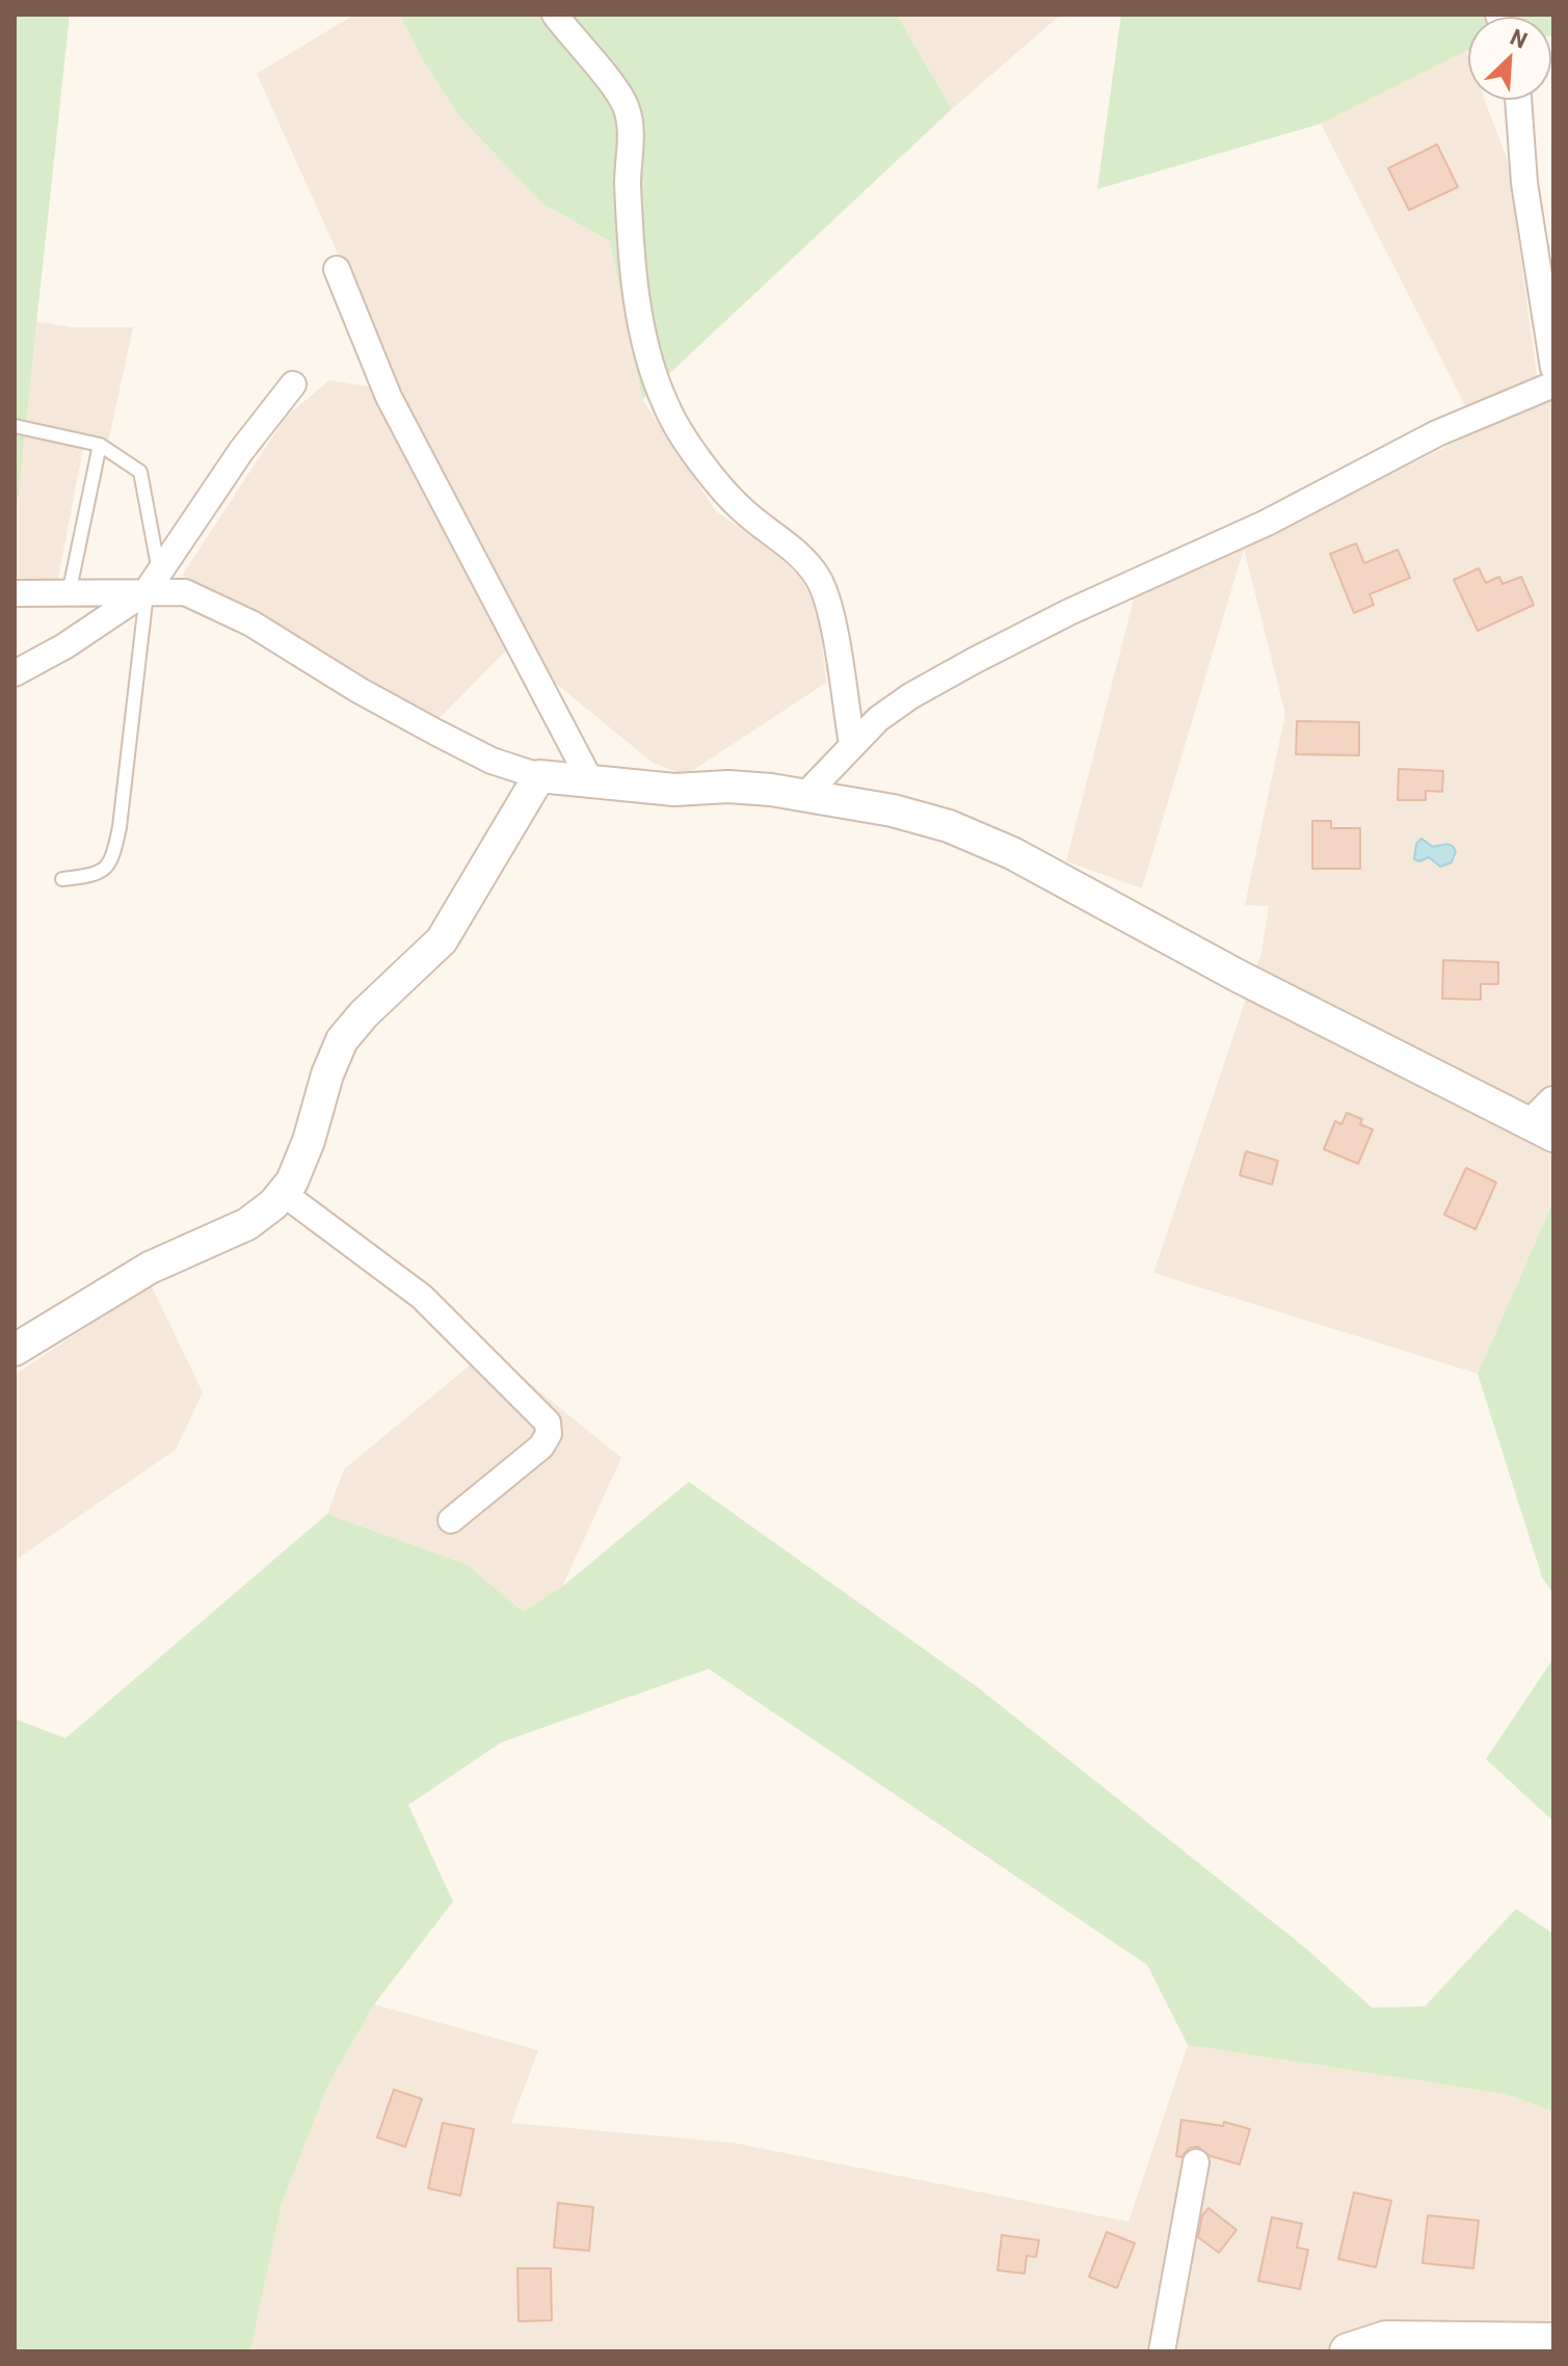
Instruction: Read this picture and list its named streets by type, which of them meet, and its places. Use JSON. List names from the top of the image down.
{
  "north": "top right"
}
